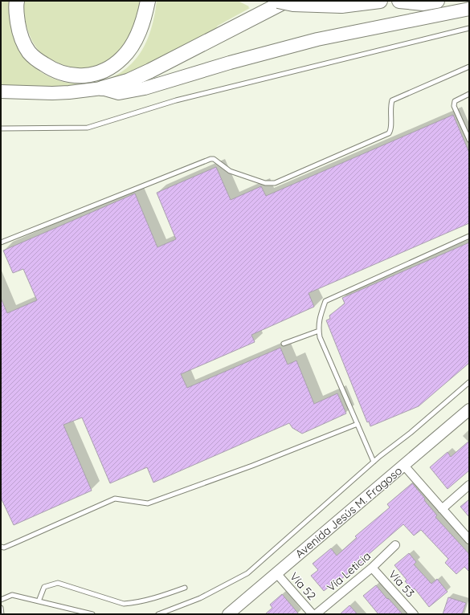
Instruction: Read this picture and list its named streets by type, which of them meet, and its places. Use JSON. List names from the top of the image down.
{
  "streets": {
    "street": [
      "Avenida Jesús M. Fragoso",
      "Vía Leticia",
      "Vía 53",
      "Vía 52"
    ]
  },
  "crossings": [
    ["Avenida Jesús M. Fragoso", "Vía 52"],
    ["Vía Leticia", "Vía 53"]
  ]
}
